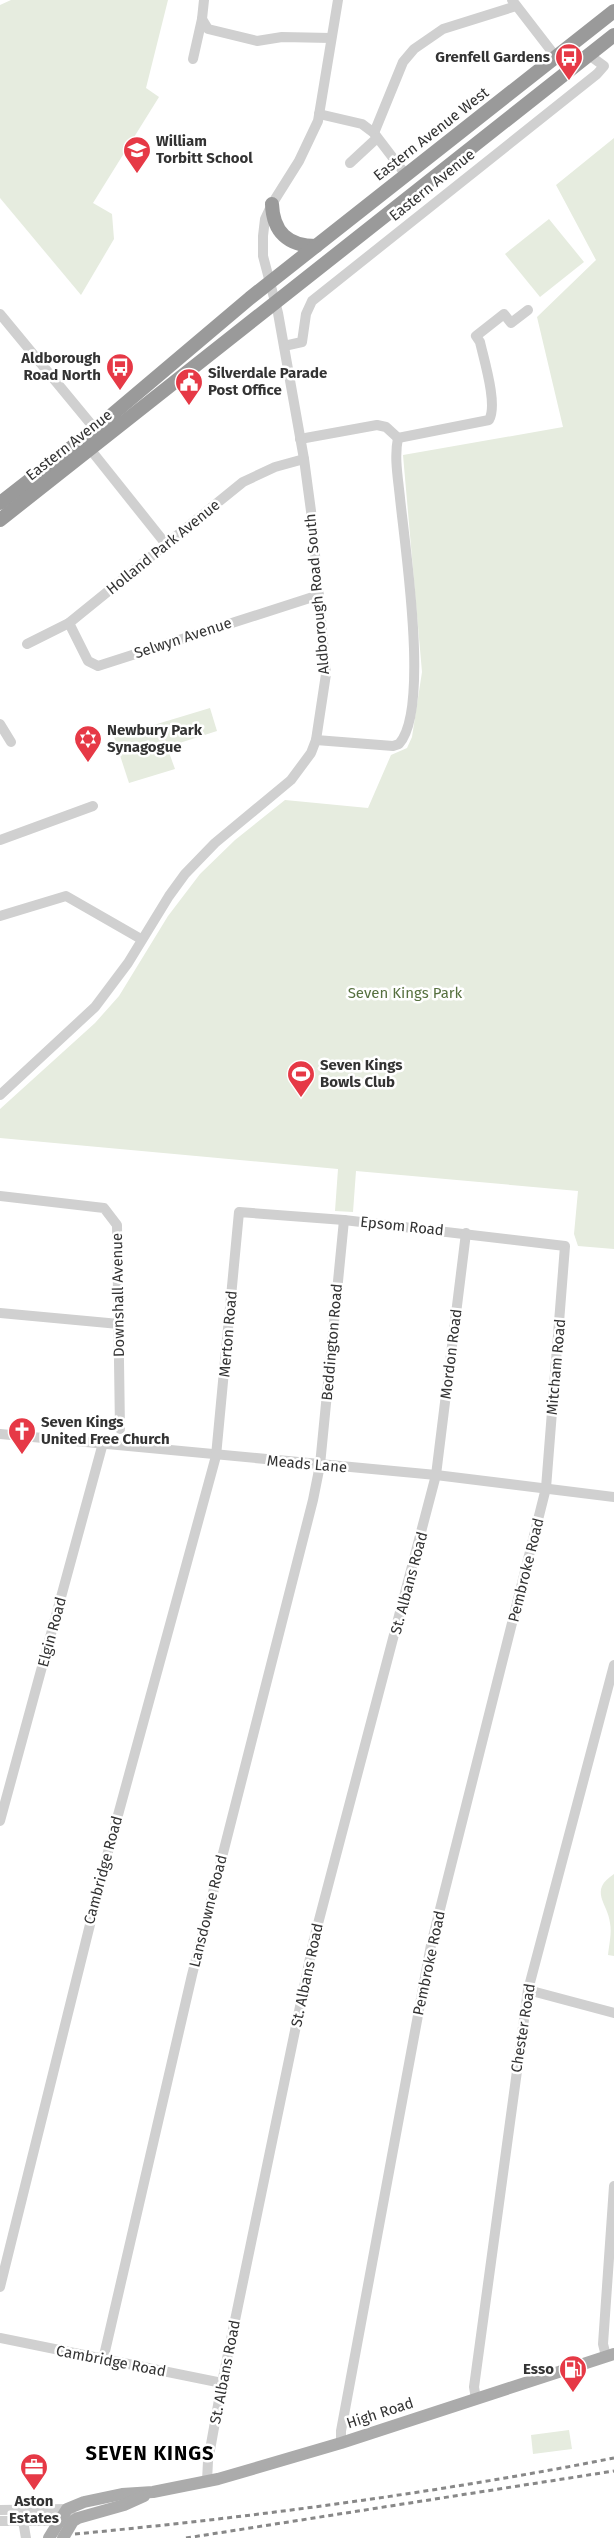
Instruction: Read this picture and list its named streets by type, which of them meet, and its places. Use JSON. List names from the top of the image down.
{
  "streets": {
    "highway": ["Eastern Avenue West", "Eastern Avenue"],
    "main road": ["High Road"],
    "street": [
      "Holland Park Avenue",
      "Aldborough Road South",
      "Selwyn Avenue",
      "Epsom Road",
      "Downshall Avenue",
      "Merton Road",
      "Beddington Road",
      "Mordon Road",
      "Mitcham Road",
      "Meads Lane",
      "Pembroke Road",
      "St. Albans Road",
      "Elgin Road",
      "Cambridge Road",
      "Lansdowne Road",
      "Chester Road"
    ]
  },
  "crossings": [
    ["Eastern Avenue West", "Eastern Avenue"],
    ["Eastern Avenue West", "Aldborough Road South"],
    ["Eastern Avenue", "Aldborough Road South"],
    ["Holland Park Avenue", "Aldborough Road South"],
    ["Holland Park Avenue", "Selwyn Avenue"],
    ["Aldborough Road South", "Selwyn Avenue"],
    ["Epsom Road", "Merton Road"],
    ["Epsom Road", "Beddington Road"],
    ["Epsom Road", "Mordon Road"],
    ["Epsom Road", "Mitcham Road"],
    ["Merton Road", "Meads Lane"],
    ["Merton Road", "Cambridge Road"],
    ["Beddington Road", "Meads Lane"],
    ["Beddington Road", "Lansdowne Road"],
    ["Mordon Road", "Meads Lane"],
    ["Mordon Road", "St. Albans Road"],
    ["Mitcham Road", "Meads Lane"],
    ["Mitcham Road", "Pembroke Road"],
    ["Meads Lane", "Pembroke Road"],
    ["Meads Lane", "St. Albans Road"],
    ["Meads Lane", "Elgin Road"],
    ["Meads Lane", "Cambridge Road"],
    ["Meads Lane", "Lansdowne Road"],
    ["Pembroke Road", "High Road"],
    ["St. Albans Road", "Cambridge Road"],
    ["St. Albans Road", "High Road"],
    ["Cambridge Road", "Lansdowne Road"],
    ["Chester Road", "High Road"]
  ],
  "districts": ["SEVEN KINGS"],
  "parks": ["Seven Kings Park"],
  "places": {
    "bus stop": ["Grenfell Gardens", "Aldborough Road North"],
    "school or university": ["William Torbitt School"],
    "public building": ["Silverdale Parade Post Office"],
    "synagogue": ["Newbury Park Synagogue"],
    "sports": ["Seven Kings Bowls Club"],
    "church": ["Seven Kings United Free Church"],
    "fuel station": ["Esso"],
    "office": ["Aston Estates"]
  }
}
